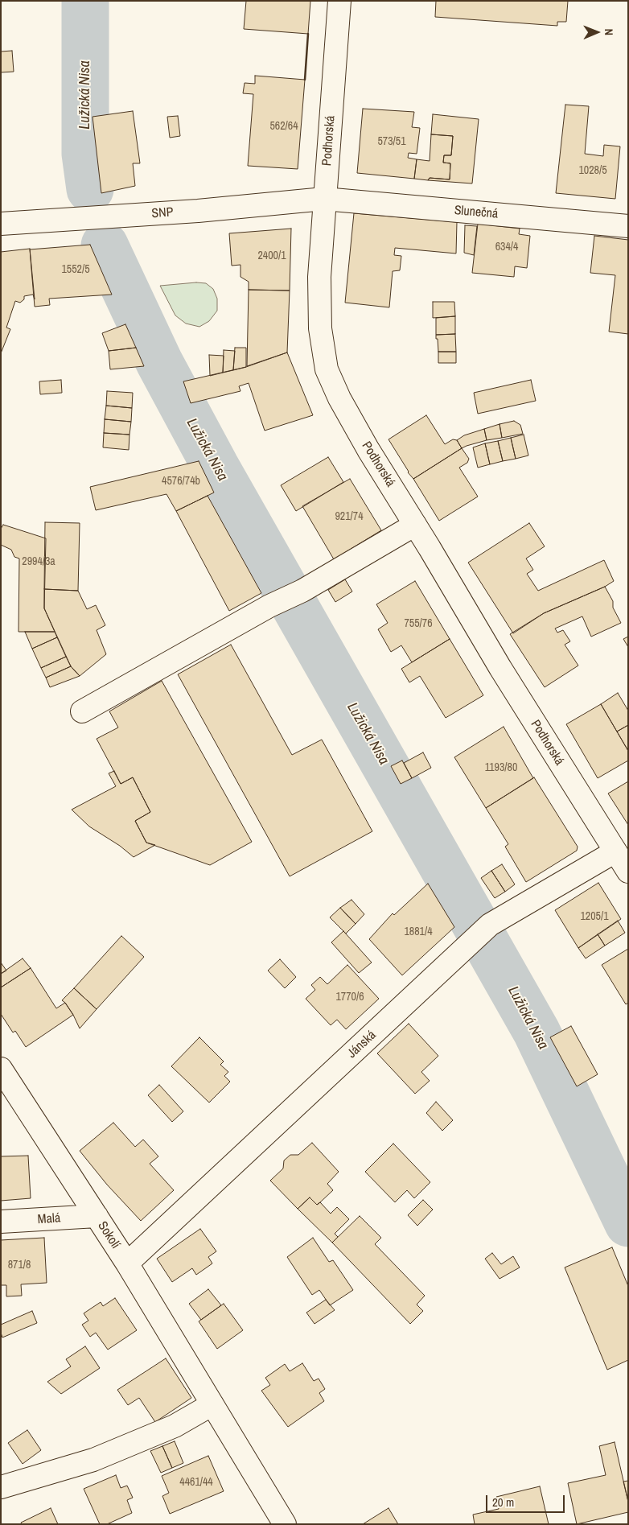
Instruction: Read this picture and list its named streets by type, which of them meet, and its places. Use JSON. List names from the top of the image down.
{
  "streets": {
    "street": [
      "Podhorská",
      "Slunečná",
      "SNP",
      "Jánská",
      "Malá",
      "Sokolí"
    ]
  },
  "crossings": [
    ["Podhorská", "Slunečná"],
    ["Podhorská", "SNP"],
    ["Podhorská", "Jánská"],
    ["Slunečná", "SNP"],
    ["Jánská", "Sokolí"],
    ["Malá", "Sokolí"]
  ],
  "water": ["Lužická Nisa"],
  "house_numbers": [
    "562/64",
    "573/51",
    "1028/5",
    "634/4",
    "2400/1",
    "1552/5",
    "4576/74b",
    "921/74",
    "2994/3a",
    "755/76",
    "1193/80",
    "1205/1",
    "1881/4",
    "1770/6",
    "871/8",
    "4461/44"
  ],
  "scale_bar": "20 m",
  "north": "right"
}
